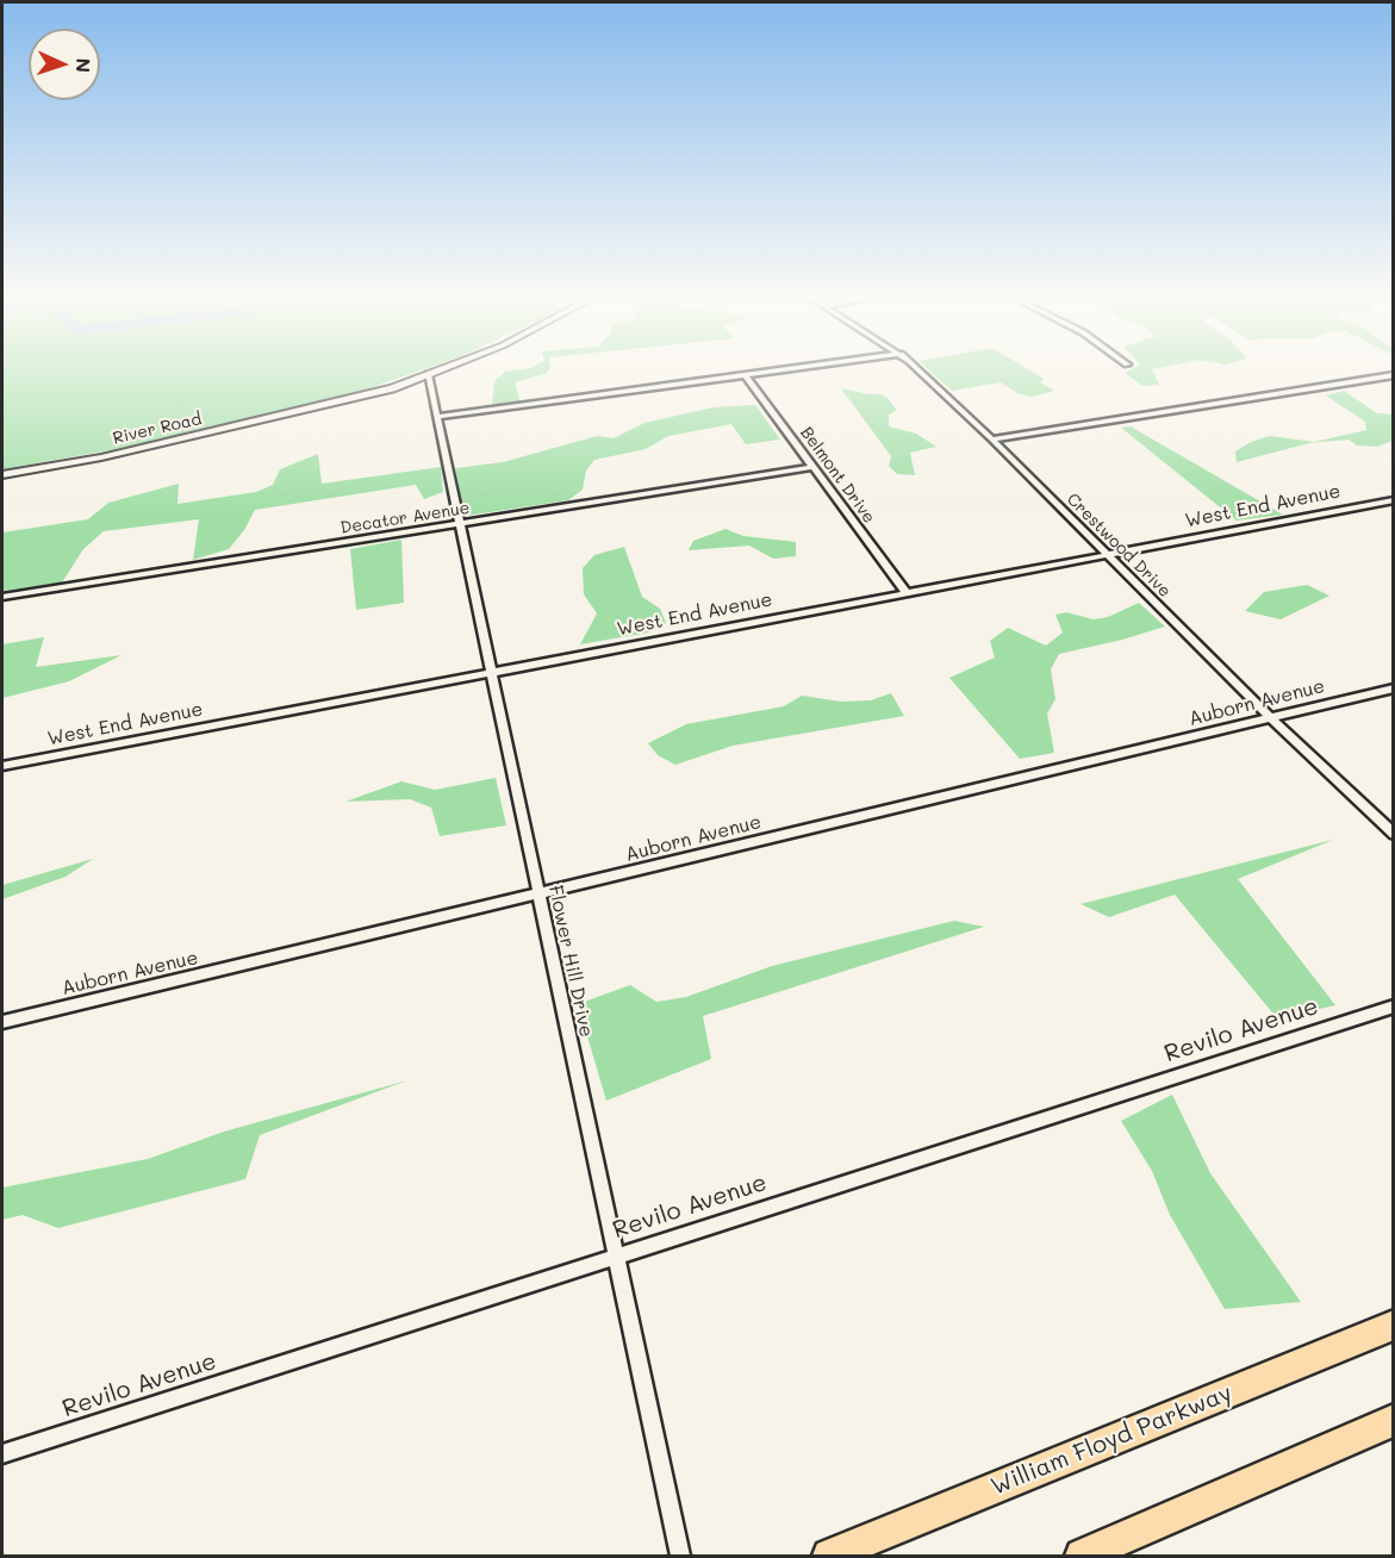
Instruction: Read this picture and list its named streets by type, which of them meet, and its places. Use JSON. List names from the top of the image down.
{
  "streets": {
    "highway": ["William Floyd Parkway"],
    "street": [
      "River Road",
      "Belmont Drive",
      "West End Avenue",
      "Decator Avenue",
      "Crestwood Drive",
      "Auborn Avenue",
      "Flower Hill Drive",
      "Revilo Avenue"
    ]
  },
  "crossings": [
    ["River Road", "Flower Hill Drive"],
    ["Belmont Drive", "West End Avenue"],
    ["Belmont Drive", "Decator Avenue"],
    ["West End Avenue", "Crestwood Drive"],
    ["West End Avenue", "Flower Hill Drive"],
    ["Decator Avenue", "Flower Hill Drive"],
    ["Crestwood Drive", "Auborn Avenue"],
    ["Auborn Avenue", "Flower Hill Drive"],
    ["Flower Hill Drive", "Revilo Avenue"]
  ],
  "north": "right"
}
